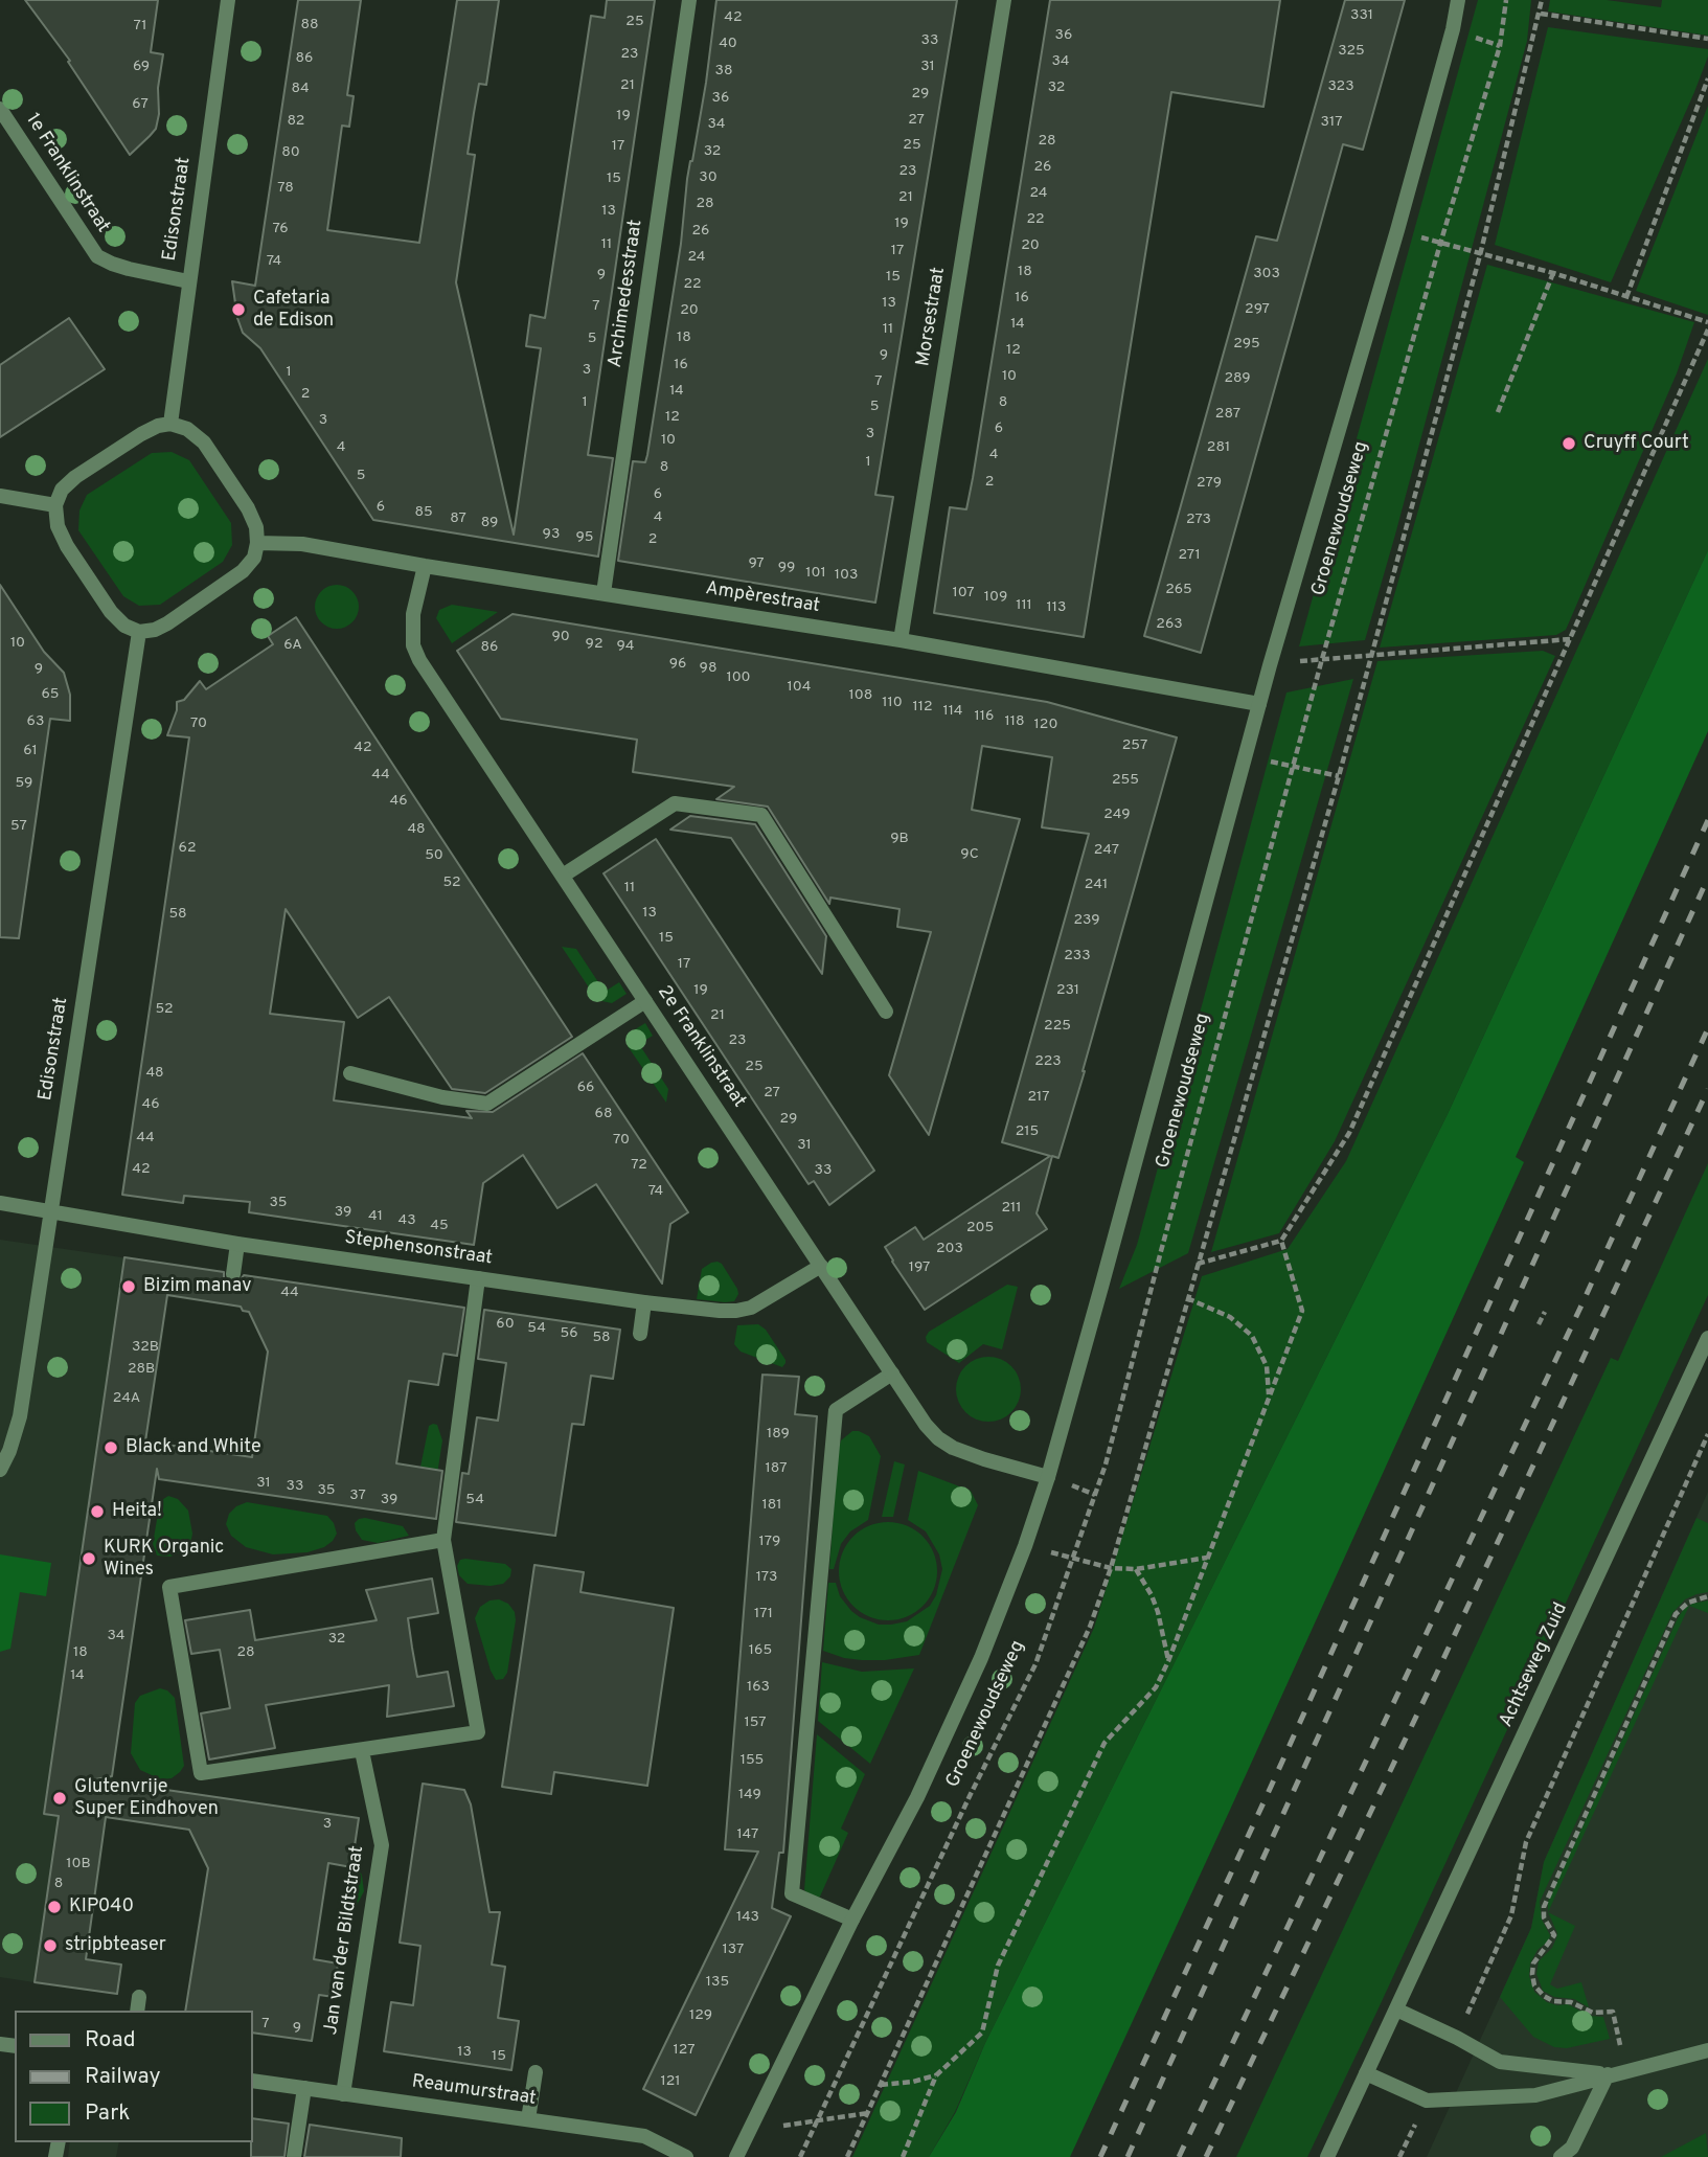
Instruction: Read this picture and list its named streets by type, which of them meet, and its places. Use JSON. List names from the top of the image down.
{
  "streets": {
    "street": [
      "1e Franklinstraat",
      "Edisonstraat",
      "Archimedesstraat",
      "Morsestraat",
      "Groenewoudseweg",
      "Ampèrestraat",
      "2e Franklinstraat",
      "Stephensonstraat",
      "Achtseweg Zuid",
      "Jan van der Bildtstraat",
      "Reaumurstraat"
    ]
  },
  "crossings": [
    ["1e Franklinstraat", "Edisonstraat"],
    ["Edisonstraat", "Ampèrestraat"],
    ["Edisonstraat", "Stephensonstraat"],
    ["Archimedesstraat", "Ampèrestraat"],
    ["Morsestraat", "Ampèrestraat"],
    ["Groenewoudseweg", "Ampèrestraat"],
    ["Groenewoudseweg", "2e Franklinstraat"],
    ["Ampèrestraat", "2e Franklinstraat"],
    ["2e Franklinstraat", "Stephensonstraat"],
    ["Jan van der Bildtstraat", "Reaumurstraat"]
  ],
  "places": [
    "Cafetaria de Edison",
    "Cruyff Court",
    "Bizim manav",
    "Black and White",
    "Heita!",
    "KURK Organic Wines",
    "Glutenvrije Super Eindhoven",
    "KIP040",
    "stripbteaser"
  ],
  "house_numbers": [
    "331",
    "42",
    "25",
    "88",
    "71",
    "36",
    "33",
    "40",
    "325",
    "23",
    "86",
    "34",
    "69",
    "31",
    "38",
    "21",
    "323",
    "32",
    "84",
    "29",
    "36",
    "67",
    "19",
    "27",
    "82",
    "317",
    "34",
    "28",
    "25",
    "17",
    "32",
    "80",
    "26",
    "23",
    "30",
    "15",
    "78",
    "24",
    "21",
    "28",
    "13",
    "22",
    "19",
    "76",
    "26",
    "11",
    "20",
    "17",
    "24",
    "74",
    "18",
    "303",
    "9",
    "15",
    "22",
    "16",
    "13",
    "7",
    "297",
    "20",
    "14",
    "11",
    "18",
    "5",
    "295",
    "12",
    "9",
    "16",
    "3",
    "1",
    "10",
    "289",
    "7",
    "14",
    "2",
    "1",
    "8",
    "5",
    "287",
    "12",
    "3",
    "6",
    "3",
    "10",
    "4",
    "281",
    "4",
    "1",
    "8",
    "5",
    "2",
    "279",
    "6",
    "6",
    "85",
    "4",
    "87",
    "273",
    "89",
    "93",
    "95",
    "2",
    "271",
    "97",
    "99",
    "101",
    "103",
    "265",
    "107",
    "109",
    "111",
    "113",
    "263",
    "90",
    "10",
    "92",
    "6A",
    "94",
    "86",
    "96",
    "98",
    "9",
    "100",
    "104",
    "65",
    "108",
    "110",
    "112",
    "114",
    "116",
    "63",
    "118",
    "70",
    "120",
    "257",
    "42",
    "61",
    "44",
    "255",
    "59",
    "46",
    "249",
    "57",
    "48",
    "9B",
    "62",
    "247",
    "9C",
    "50",
    "52",
    "241",
    "11",
    "13",
    "58",
    "239",
    "15",
    "233",
    "17",
    "19",
    "231",
    "52",
    "21",
    "225",
    "23",
    "223",
    "25",
    "48",
    "66",
    "27",
    "217",
    "46",
    "68",
    "29",
    "215",
    "44",
    "70",
    "31",
    "72",
    "42",
    "33",
    "74",
    "35",
    "211",
    "39",
    "41",
    "43",
    "45",
    "205",
    "203",
    "197",
    "44",
    "60",
    "54",
    "56",
    "58",
    "32B",
    "28B",
    "24A",
    "189",
    "187",
    "31",
    "33",
    "35",
    "37",
    "39",
    "54",
    "181",
    "179",
    "173",
    "171",
    "34",
    "32",
    "165",
    "18",
    "28",
    "14",
    "163",
    "157",
    "155",
    "149",
    "3",
    "147",
    "10B",
    "8",
    "143",
    "137",
    "135",
    "129",
    "7",
    "9",
    "127",
    "13",
    "15",
    "121"
  ],
  "legend": ["Road", "Railway", "Park"]
}
